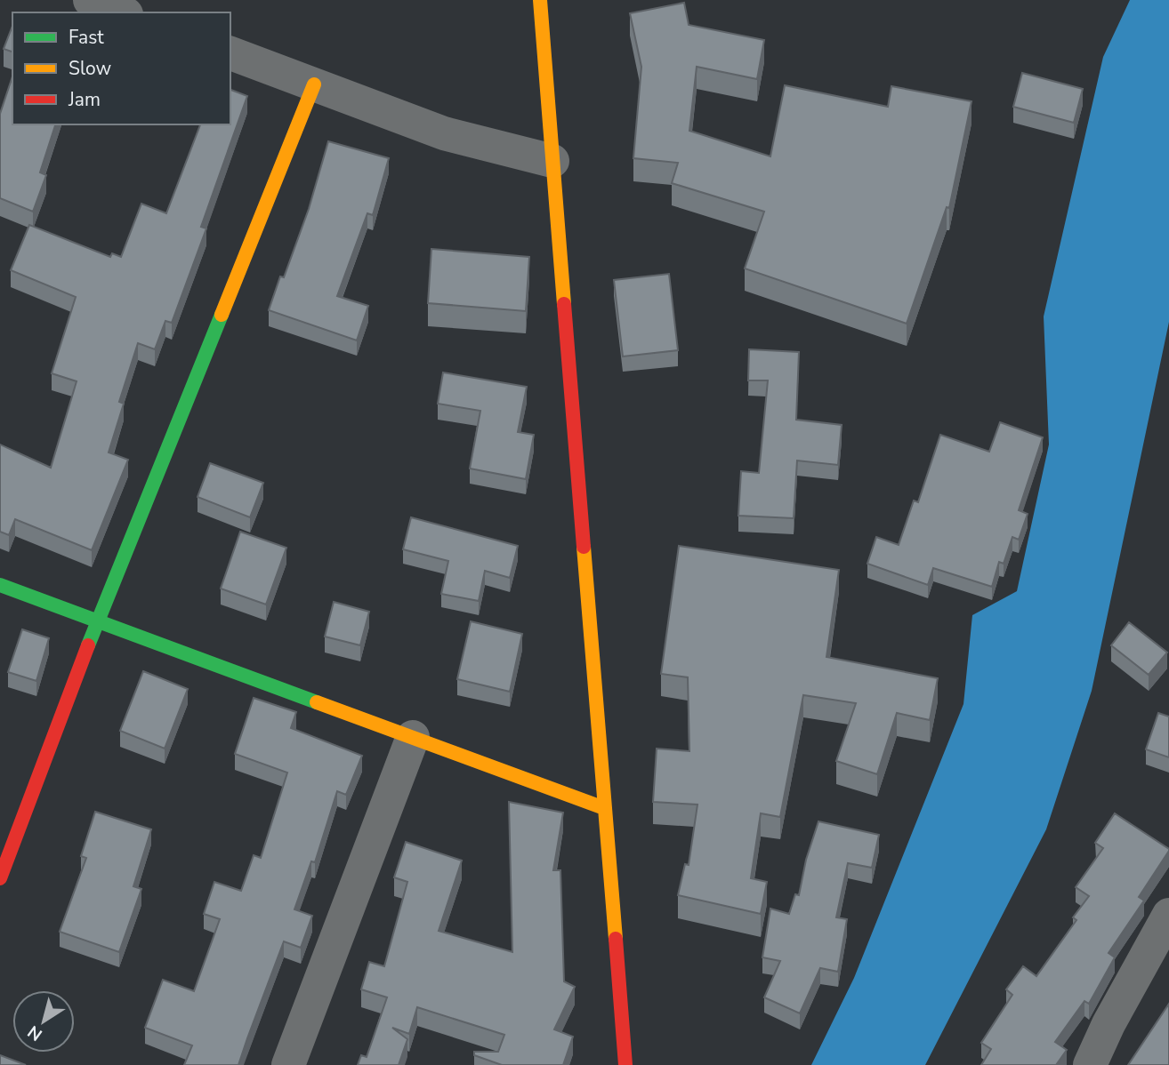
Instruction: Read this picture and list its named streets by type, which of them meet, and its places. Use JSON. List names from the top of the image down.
{
  "legend": ["Fast", "Slow", "Jam"],
  "north": "bottom left"
}
